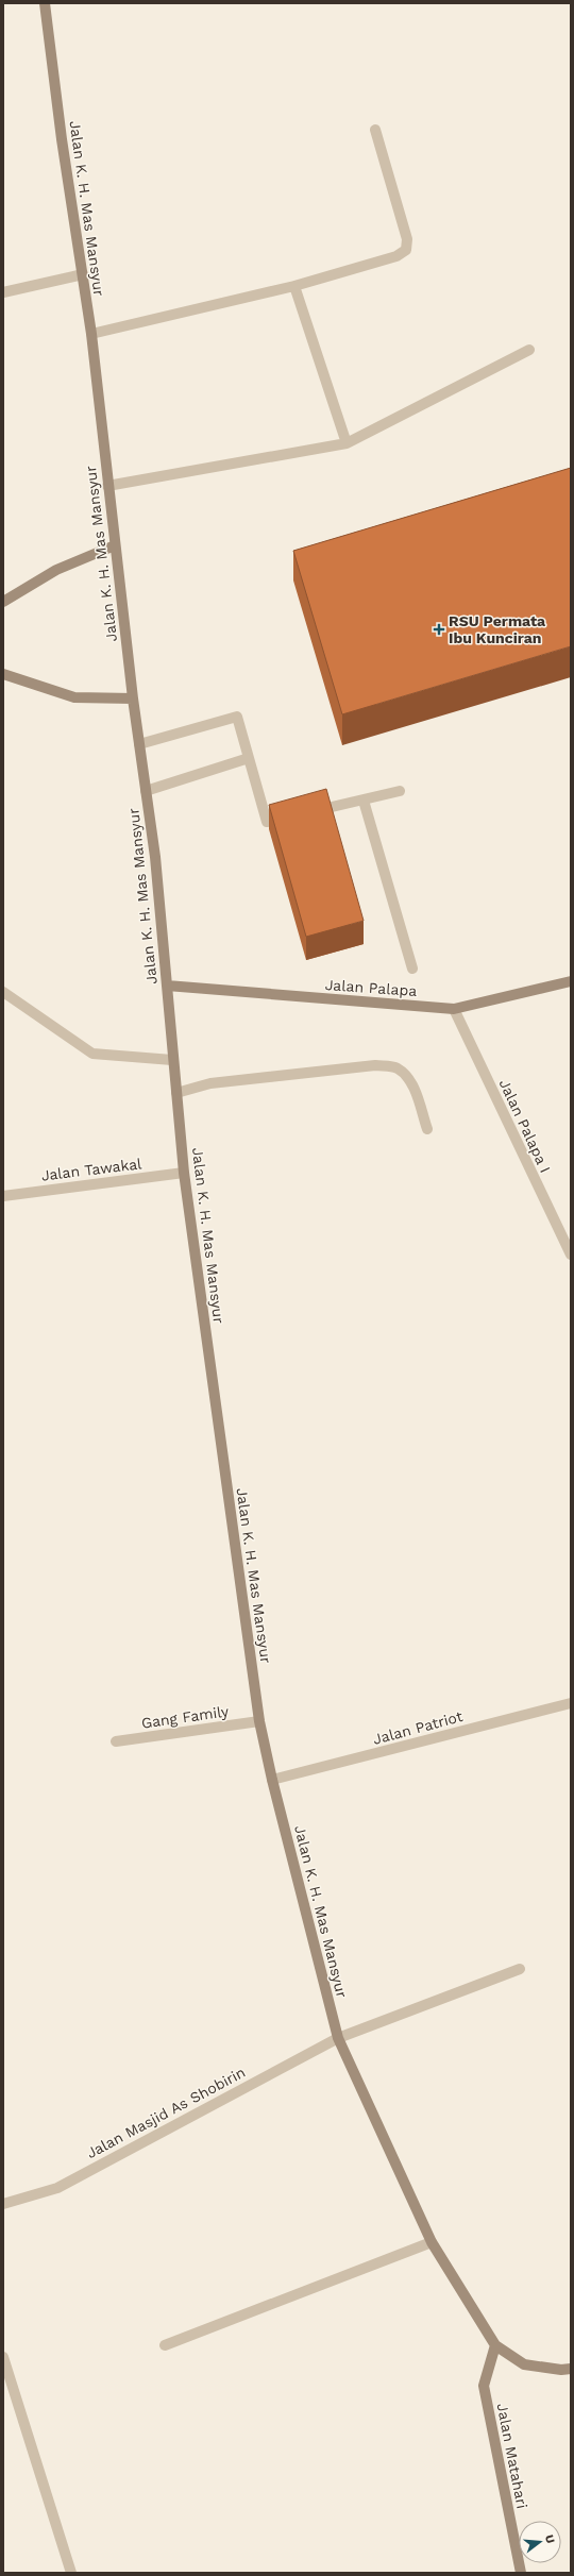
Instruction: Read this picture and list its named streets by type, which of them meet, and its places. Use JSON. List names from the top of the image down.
{
  "streets": {
    "main road": ["Jalan K. H. Mas Mansyur", "Jalan Palapa", "Jalan Matahari"],
    "street": [
      "Jalan Palapa I",
      "Jalan Tawakal",
      "Gang Family",
      "Jalan Patriot",
      "Jalan Masjid As Shobirin"
    ]
  },
  "crossings": [
    ["Jalan K. H. Mas Mansyur", "Jalan Palapa"],
    ["Jalan K. H. Mas Mansyur", "Jalan Tawakal"],
    ["Jalan K. H. Mas Mansyur", "Gang Family"],
    ["Jalan K. H. Mas Mansyur", "Jalan Patriot"],
    ["Jalan K. H. Mas Mansyur", "Jalan Masjid As Shobirin"],
    ["Jalan K. H. Mas Mansyur", "Jalan Matahari"],
    ["Jalan Palapa", "Jalan Palapa I"]
  ],
  "places": {
    "health": ["RSU Permata Ibu Kunciran"]
  },
  "north": "right"
}
